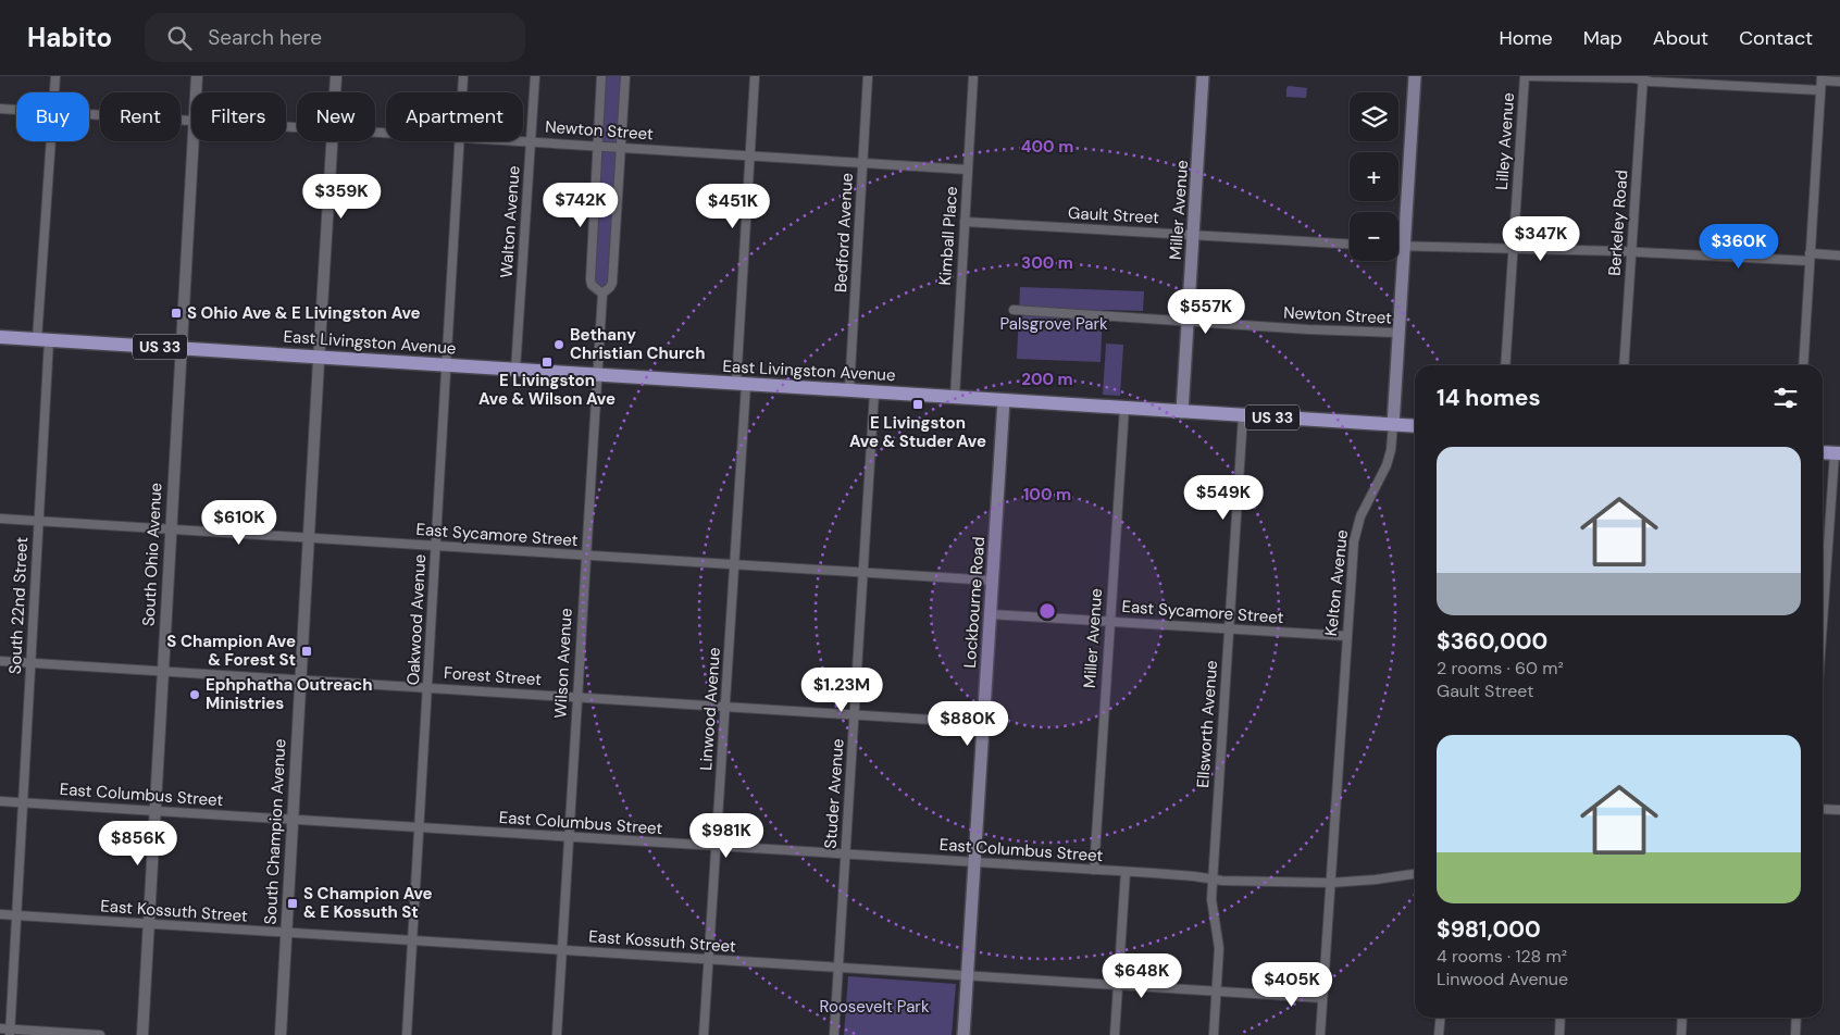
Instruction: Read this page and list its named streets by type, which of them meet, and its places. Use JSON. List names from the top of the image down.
{
  "streets": {
    "main road": [
      "Miller Avenue",
      "East Livingston Avenue",
      "US 33",
      "Kelton Avenue",
      "Lockbourne Road"
    ],
    "street": [
      "Newton Street",
      "Lilley Avenue",
      "Gault Street",
      "Walton Avenue",
      "Berkeley Road",
      "Bedford Avenue",
      "Kimball Place",
      "East Sycamore Street",
      "South Ohio Avenue",
      "South 22nd Street",
      "Oakwood Avenue",
      "Wilson Avenue",
      "Forest Street",
      "Linwood Avenue",
      "Ellsworth Avenue",
      "Studer Avenue",
      "East Columbus Street",
      "South Champion Avenue",
      "East Kossuth Street"
    ]
  },
  "crossings": [
    ["Newton Street", "Miller Avenue"],
    ["Newton Street", "Walton Avenue"],
    ["Newton Street", "Bedford Avenue"],
    ["Newton Street", "Kimball Place"],
    ["Newton Street", "Kelton Avenue"],
    ["Newton Street", "Wilson Avenue"],
    ["Newton Street", "Linwood Avenue"],
    ["Miller Avenue", "Gault Street"],
    ["Miller Avenue", "East Livingston Avenue"],
    ["Miller Avenue", "East Sycamore Street"],
    ["Miller Avenue", "East Columbus Street"],
    ["Gault Street", "Kimball Place"],
    ["Walton Avenue", "East Livingston Avenue"],
    ["Bedford Avenue", "East Livingston Avenue"],
    ["Kimball Place", "East Livingston Avenue"],
    ["East Livingston Avenue", "South Ohio Avenue"],
    ["East Livingston Avenue", "Kelton Avenue"],
    ["East Livingston Avenue", "Lockbourne Road"],
    ["East Livingston Avenue", "South 22nd Street"],
    ["East Livingston Avenue", "Oakwood Avenue"],
    ["East Livingston Avenue", "Wilson Avenue"],
    ["East Livingston Avenue", "Linwood Avenue"],
    ["East Livingston Avenue", "Ellsworth Avenue"],
    ["East Livingston Avenue", "Studer Avenue"],
    ["East Livingston Avenue", "South Champion Avenue"],
    ["East Sycamore Street", "South Ohio Avenue"],
    ["East Sycamore Street", "Kelton Avenue"],
    ["East Sycamore Street", "Lockbourne Road"],
    ["East Sycamore Street", "South 22nd Street"],
    ["East Sycamore Street", "Oakwood Avenue"],
    ["East Sycamore Street", "Wilson Avenue"],
    ["East Sycamore Street", "Linwood Avenue"],
    ["East Sycamore Street", "Ellsworth Avenue"],
    ["East Sycamore Street", "Studer Avenue"],
    ["East Sycamore Street", "South Champion Avenue"],
    ["South Ohio Avenue", "Forest Street"],
    ["South Ohio Avenue", "East Columbus Street"],
    ["South Ohio Avenue", "East Kossuth Street"],
    ["Kelton Avenue", "East Columbus Street"],
    ["Kelton Avenue", "East Kossuth Street"],
    ["Lockbourne Road", "Forest Street"],
    ["Lockbourne Road", "East Columbus Street"],
    ["Lockbourne Road", "East Kossuth Street"],
    ["South 22nd Street", "Forest Street"],
    ["South 22nd Street", "East Columbus Street"],
    ["South 22nd Street", "East Kossuth Street"],
    ["Oakwood Avenue", "Forest Street"],
    ["Oakwood Avenue", "East Columbus Street"],
    ["Oakwood Avenue", "East Kossuth Street"],
    ["Wilson Avenue", "Forest Street"],
    ["Wilson Avenue", "East Columbus Street"],
    ["Wilson Avenue", "East Kossuth Street"],
    ["Forest Street", "Linwood Avenue"],
    ["Forest Street", "Studer Avenue"],
    ["Forest Street", "South Champion Avenue"],
    ["Linwood Avenue", "East Columbus Street"],
    ["Linwood Avenue", "East Kossuth Street"],
    ["Ellsworth Avenue", "East Columbus Street"],
    ["Ellsworth Avenue", "East Kossuth Street"],
    ["Studer Avenue", "East Columbus Street"],
    ["Studer Avenue", "East Kossuth Street"],
    ["East Columbus Street", "South Champion Avenue"],
    ["South Champion Avenue", "East Kossuth Street"]
  ],
  "parks": ["Palsgrove Park", "Roosevelt Park"],
  "places": {
    "transit": [
      "S Ohio Ave & E Livingston Ave",
      "E Livingston Ave & Wilson Ave",
      "E Livingston Ave & Studer Ave",
      "S Champion Ave & Forest St",
      "S Champion Ave & E Kossuth St"
    ],
    "other": ["Bethany Christian Church", "Ephphatha Outreach Ministries"]
  },
  "page": {
    "header": "Habito",
    "search": "Search here",
    "nav": [
      "Home",
      "Map",
      "About",
      "Contact"
    ],
    "map_buttons": ["+", "−"],
    "chip": [
      "Buy",
      "Rent",
      "Filters",
      "New",
      "Apartment"
    ],
    "price": [
      "$359K",
      "$742K",
      "$451K",
      "$347K",
      "$360K",
      "$557K",
      "$549K",
      "$610K",
      "$1.23M",
      "$880K",
      "$981K",
      "$856K",
      "$648K",
      "$405K"
    ],
    "heading": "14 homes",
    "list": [
      {
        "name": "$360,000",
        "note": "2 rooms · 60 m² · Gault Street"
      },
      {
        "name": "$981,000",
        "note": "4 rooms · 128 m² · Linwood Avenue"
      }
    ]
  },
  "rings": [
    "400 m",
    "300 m",
    "200 m",
    "100 m"
  ]
}
